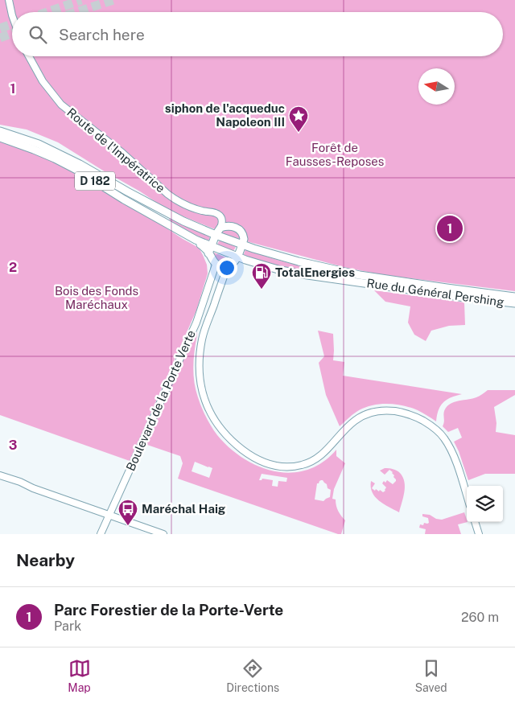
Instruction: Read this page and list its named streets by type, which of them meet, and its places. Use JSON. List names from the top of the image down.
{
  "streets": {
    "main road": ["D 182", "Rue du Général Pershing"],
    "street": ["Route de l'Impératrice", "Boulevard de la Porte Verte"]
  },
  "crossings": [
    ["D 182", "Rue du Général Pershing"]
  ],
  "parks": ["Forêt de Fausses-Reposes", "Bois des Fonds Maréchaux"],
  "places": {
    "place": ["siphon de l'acqueduc Napoleon III"],
    "fuel station": ["TotalEnergies"],
    "bus stop": ["Maréchal Haig"]
  },
  "north": "left",
  "page": {
    "search": "Search here",
    "pins": "1",
    "heading": "Nearby",
    "list": [
      {
        "mark": "1",
        "name": "Parc Forestier de la Porte-Verte",
        "note": "Park",
        "value": "260 m"
      }
    ],
    "nav": ["Map", "Directions", "Saved"]
  },
  "grid": {
    "rows": ["1", "2", "3"]
  }
}
